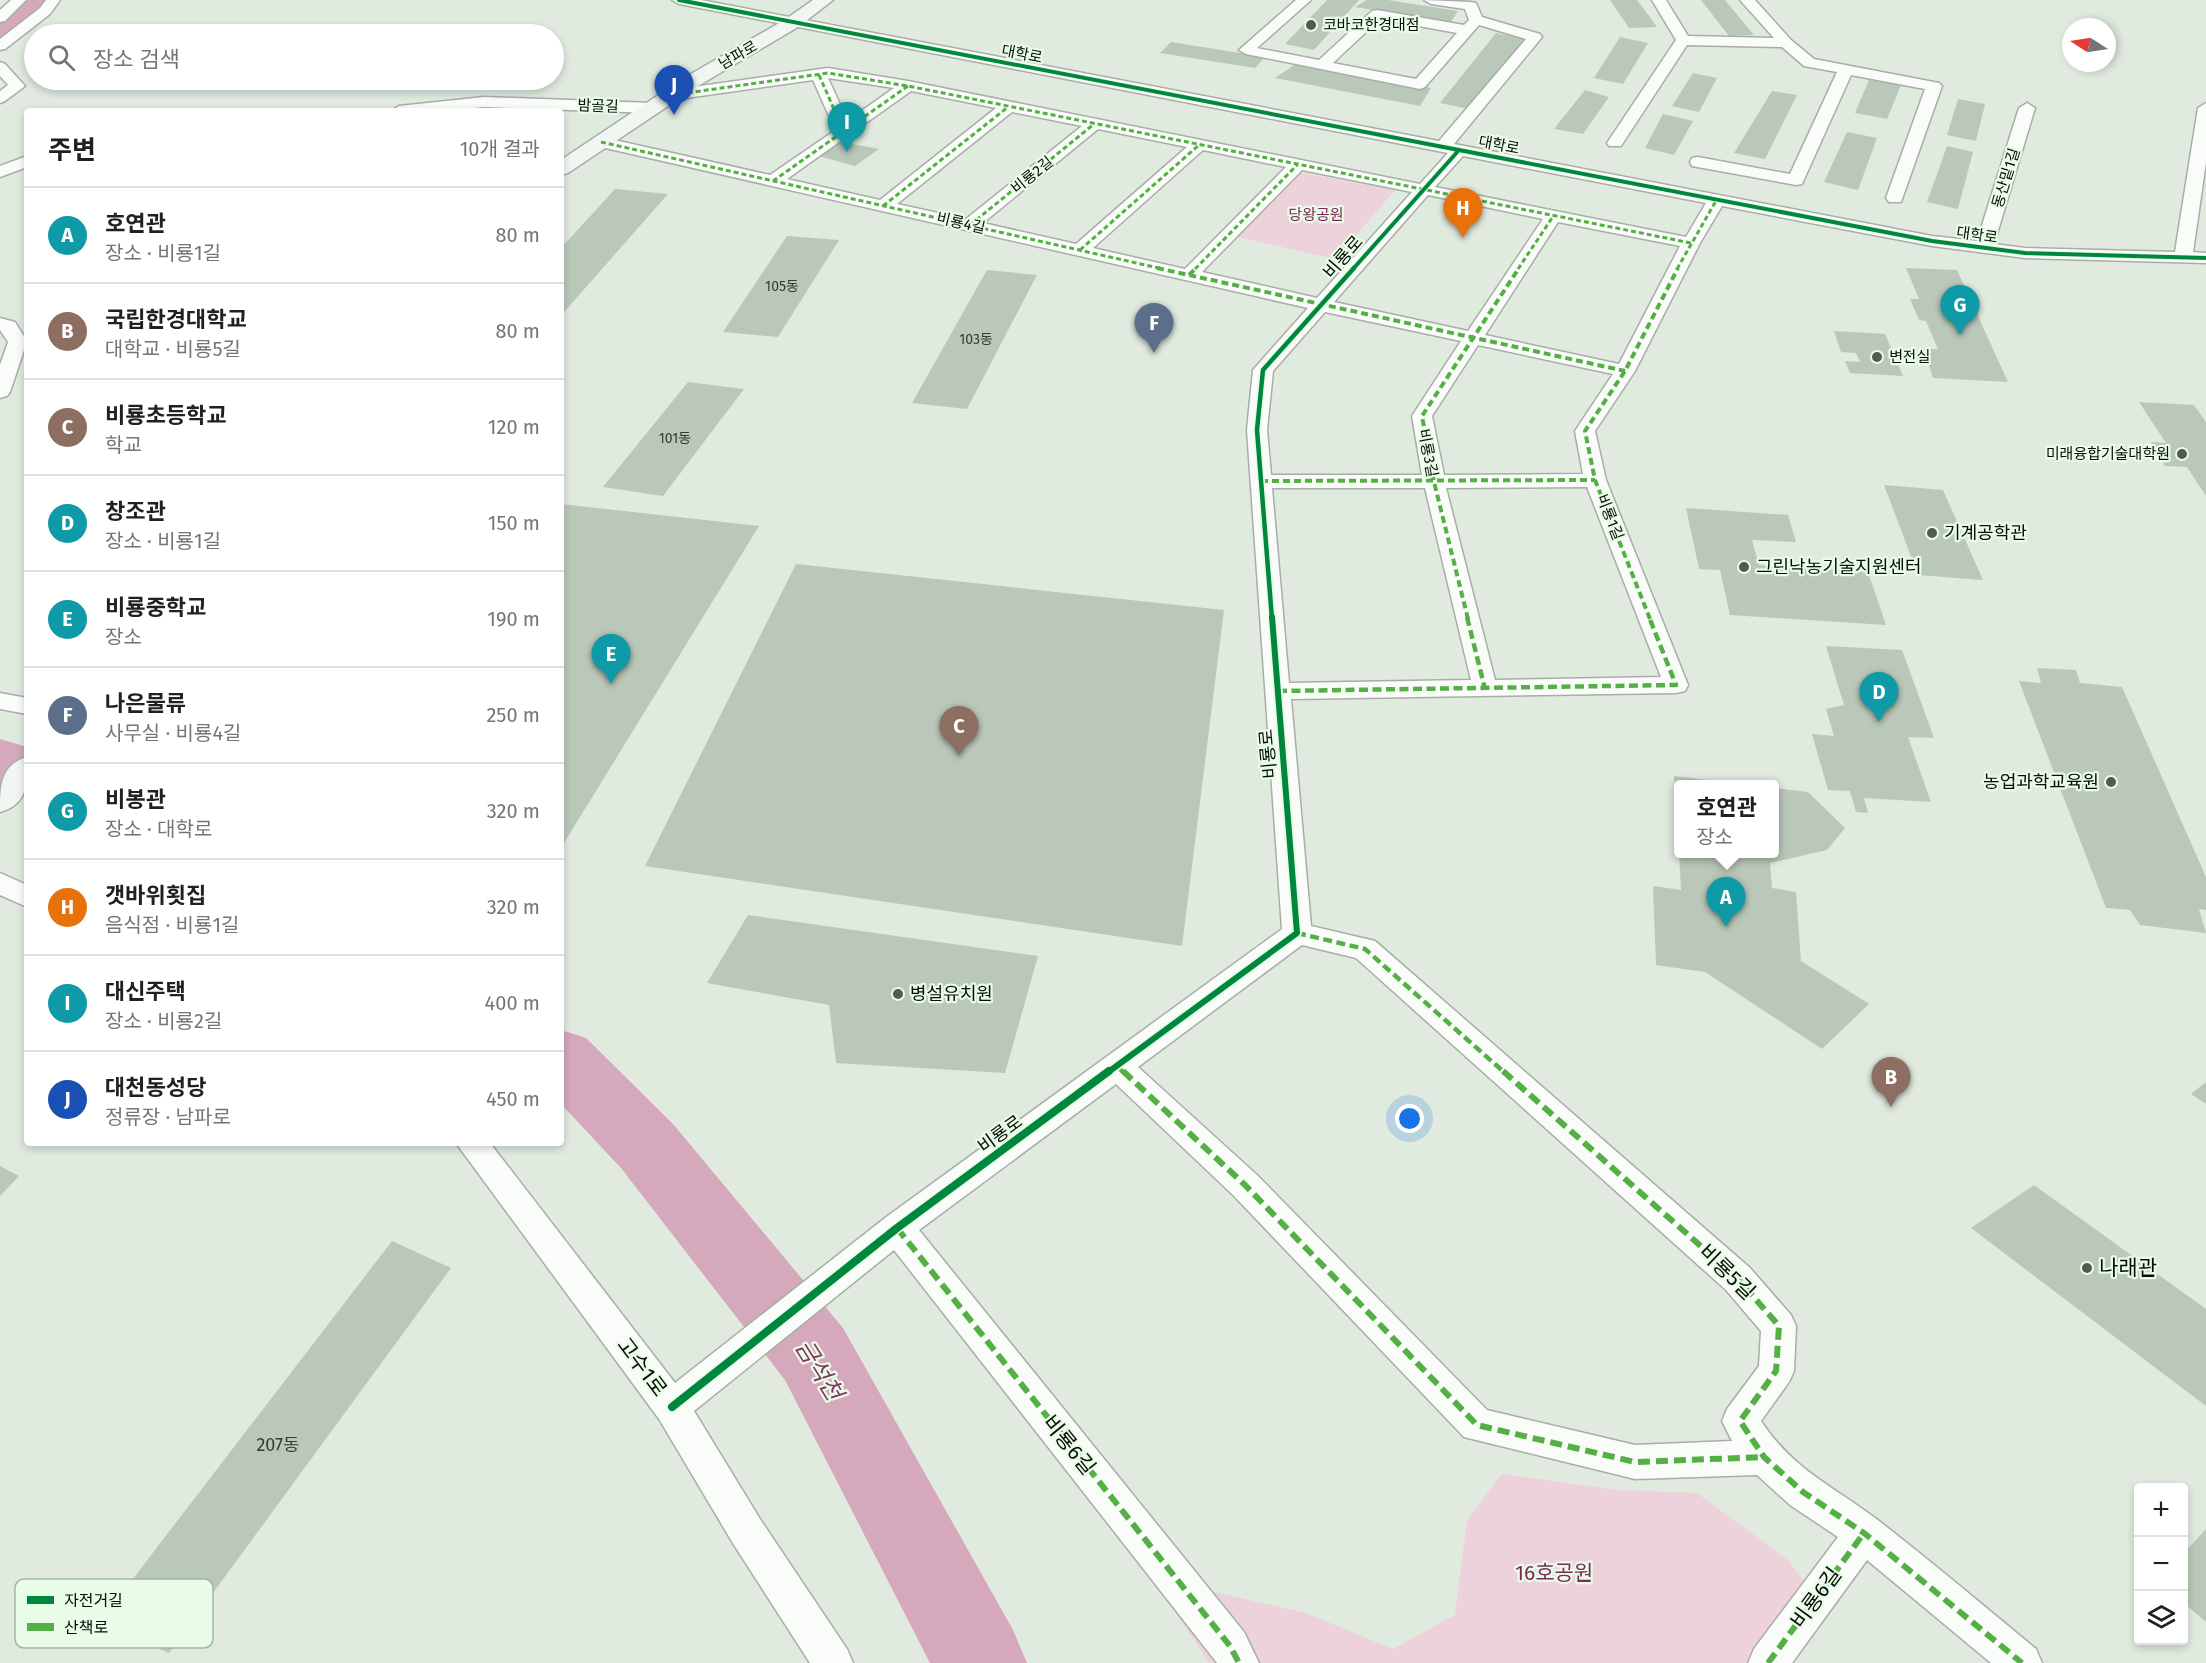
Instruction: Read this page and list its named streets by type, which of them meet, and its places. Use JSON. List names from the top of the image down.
{
  "streets": {
    "street": [
      "대학로",
      "남파로",
      "밤골길",
      "비룡2길",
      "동산밑1길",
      "비룡4길",
      "비룡로",
      "비룡3길",
      "비룡1길",
      "비룡5길",
      "고수1로",
      "비룡6길"
    ]
  },
  "crossings": [
    ["대학로", "남파로"],
    ["대학로", "동산밑1길"],
    ["대학로", "비룡로"],
    ["대학로", "비룡1길"],
    ["남파로", "밤골길"],
    ["남파로", "비룡4길"],
    ["비룡2길", "비룡4길"],
    ["비룡4길", "비룡로"],
    ["비룡4길", "비룡3길"],
    ["비룡4길", "비룡1길"],
    ["비룡로", "비룡1길"],
    ["비룡로", "비룡5길"],
    ["비룡로", "고수1로"],
    ["비룡로", "비룡6길"],
    ["비룡3길", "비룡1길"],
    ["비룡5길", "비룡6길"]
  ],
  "water": ["금석천"],
  "parks": ["당왕공원", "16호공원"],
  "places": [
    "코바코한경대점",
    "변전실",
    "미래융합기술대학원",
    "기계공학관",
    "그린낙농기술지원센터",
    "농업과학교육원",
    "병설유치원",
    "나래관"
  ],
  "house_numbers": [
    "105동",
    "103동",
    "101동",
    "207동"
  ],
  "legend": ["자전거길", "산책로"],
  "north": "left",
  "page": {
    "search": "장소 검색",
    "pins": [
      "J",
      "I",
      "H",
      "G",
      "F",
      "E",
      "D",
      "C",
      "A",
      "B"
    ],
    "heading": ["주변", "10개 결과"],
    "list": [
      {
        "mark": "A",
        "name": "호연관",
        "note": "장소 · 비룡1길",
        "value": "80 m"
      },
      {
        "mark": "B",
        "name": "국립한경대학교",
        "note": "대학교 · 비룡5길",
        "value": "80 m"
      },
      {
        "mark": "C",
        "name": "비룡초등학교",
        "note": "학교",
        "value": "120 m"
      },
      {
        "mark": "D",
        "name": "창조관",
        "note": "장소 · 비룡1길",
        "value": "150 m"
      },
      {
        "mark": "E",
        "name": "비룡중학교",
        "note": "장소",
        "value": "190 m"
      },
      {
        "mark": "F",
        "name": "나은물류",
        "note": "사무실 · 비룡4길",
        "value": "250 m"
      },
      {
        "mark": "G",
        "name": "비봉관",
        "note": "장소 · 대학로",
        "value": "320 m"
      },
      {
        "mark": "H",
        "name": "갯바위횟집",
        "note": "음식점 · 비룡1길",
        "value": "320 m"
      },
      {
        "mark": "I",
        "name": "대신주택",
        "note": "장소 · 비룡2길",
        "value": "400 m"
      },
      {
        "mark": "J",
        "name": "대천동성당",
        "note": "정류장 · 남파로",
        "value": "450 m"
      }
    ],
    "popup": ["호연관", "장소"],
    "map_buttons": ["+", "−"]
  }
}
